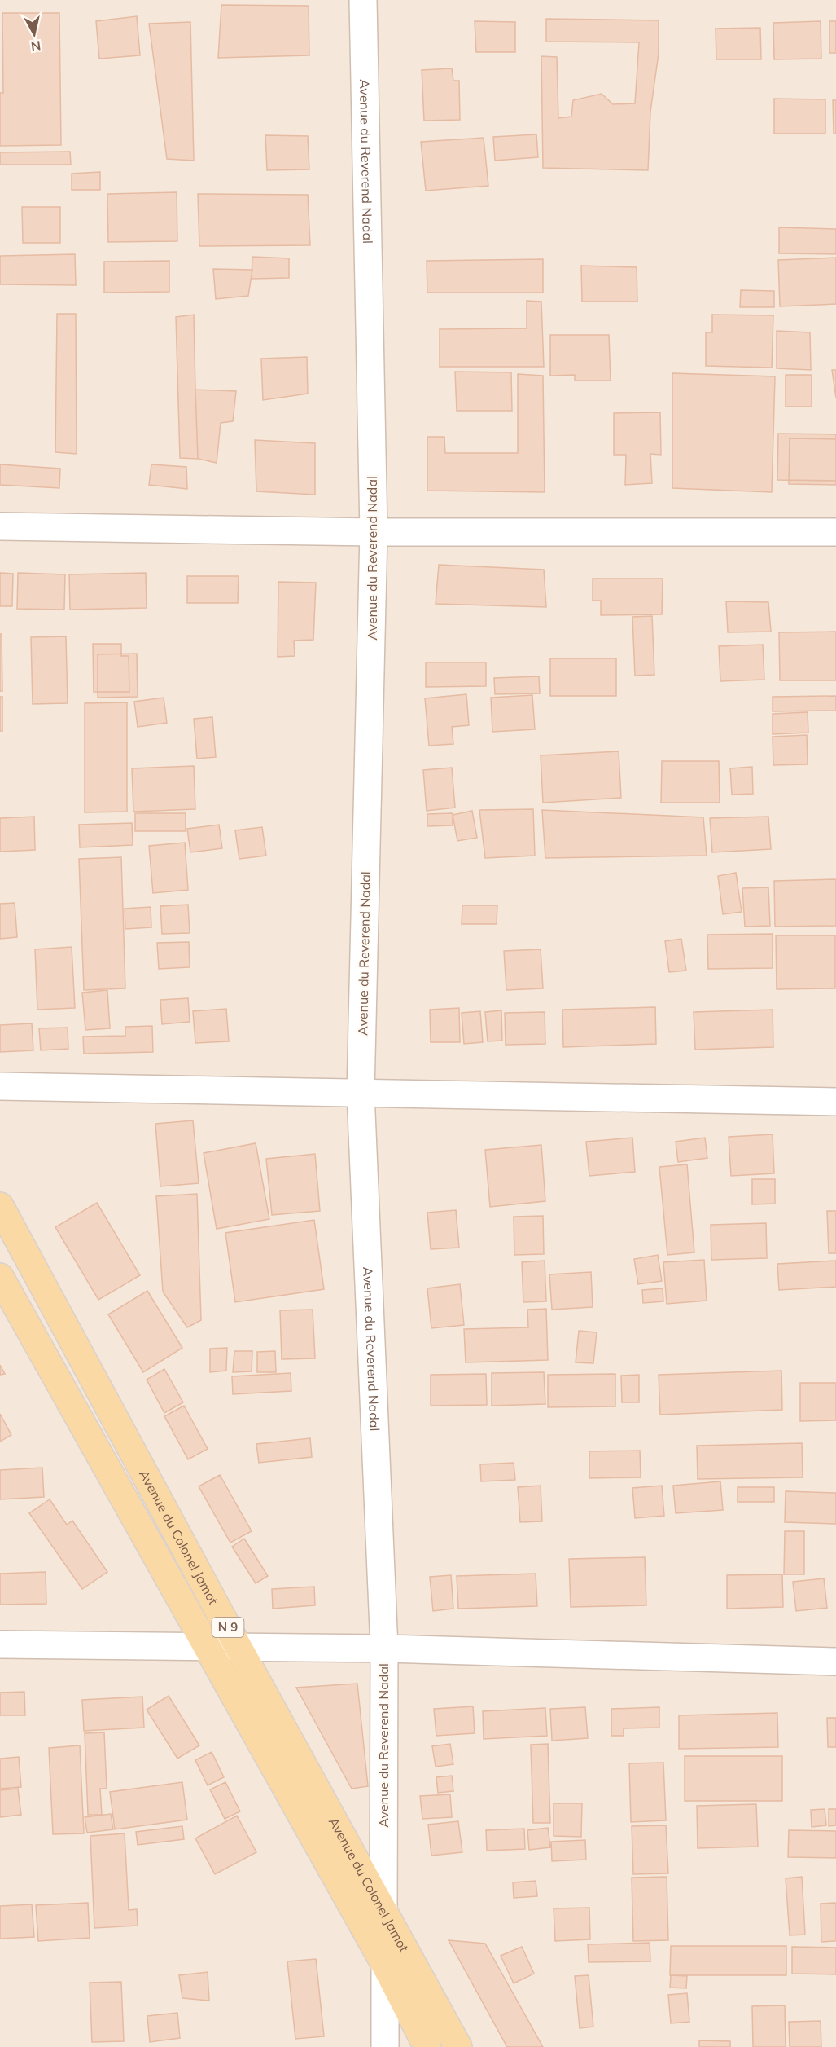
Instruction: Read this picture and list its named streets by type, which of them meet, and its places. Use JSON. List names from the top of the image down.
{
  "streets": {
    "main road": ["Avenue du Colonel Jamot", "N 9"],
    "street": ["Avenue du Reverend Nadal"]
  },
  "crossings": [
    ["Avenue du Reverend Nadal", "Avenue du Colonel Jamot"]
  ],
  "north": "bottom"
}
